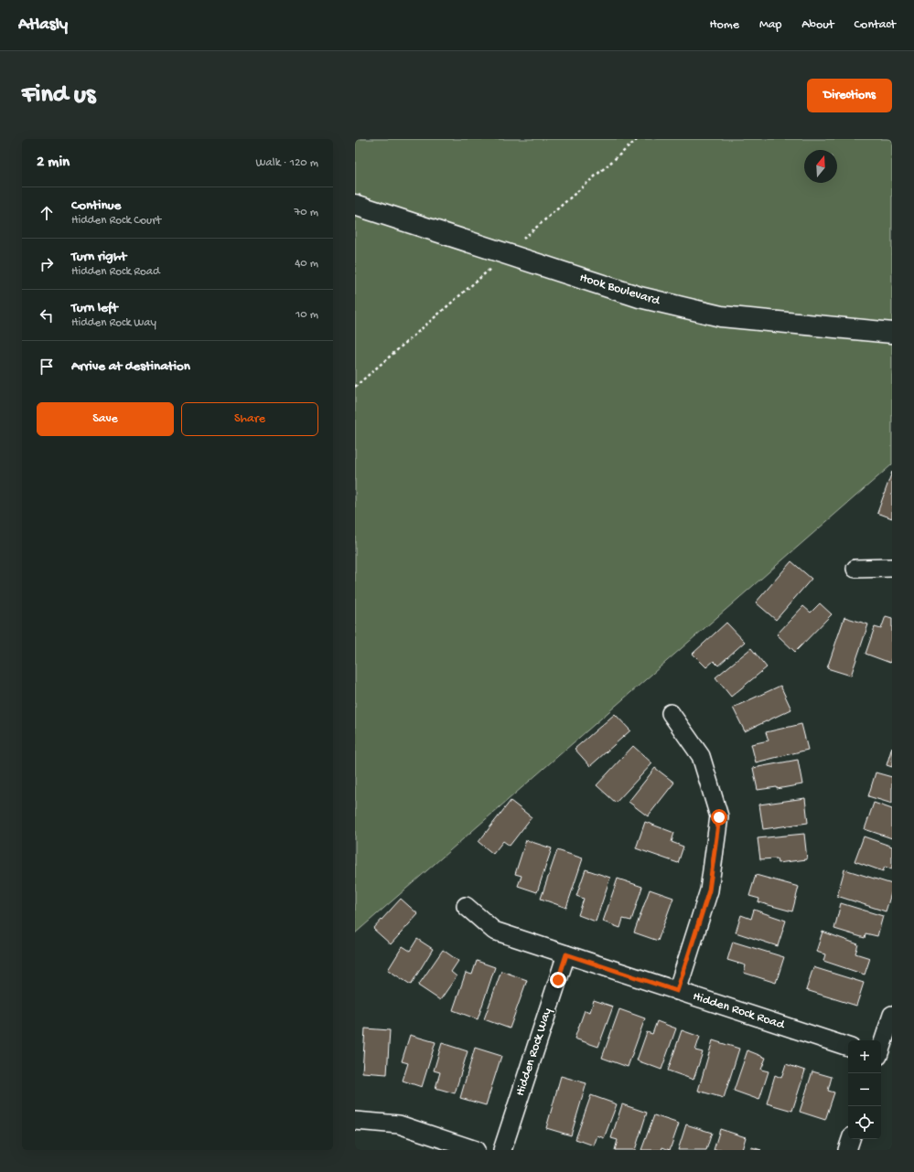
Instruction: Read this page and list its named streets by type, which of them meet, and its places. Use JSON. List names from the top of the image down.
{
  "streets": {
    "street": ["Hook Boulevard", "Hidden Rock Road", "Hidden Rock Way"]
  },
  "crossings": [
    ["Hidden Rock Road", "Hidden Rock Way"]
  ],
  "north": "top",
  "page": {
    "header": "Atlasly",
    "nav": [
      "Home",
      "Map",
      "About",
      "Contact"
    ],
    "buttons": [
      "Directions",
      ["Save", "Share"]
    ],
    "title": "Find us",
    "heading": ["2 min", "Walk · 120 m"],
    "list": [
      ["Continue", "Hidden Rock Court", "70 m"],
      ["Turn right", "Hidden Rock Road", "40 m"],
      ["Turn left", "Hidden Rock Way", "10 m"],
      "Arrive at destination"
    ],
    "map_buttons": ["+", "−"]
  }
}
